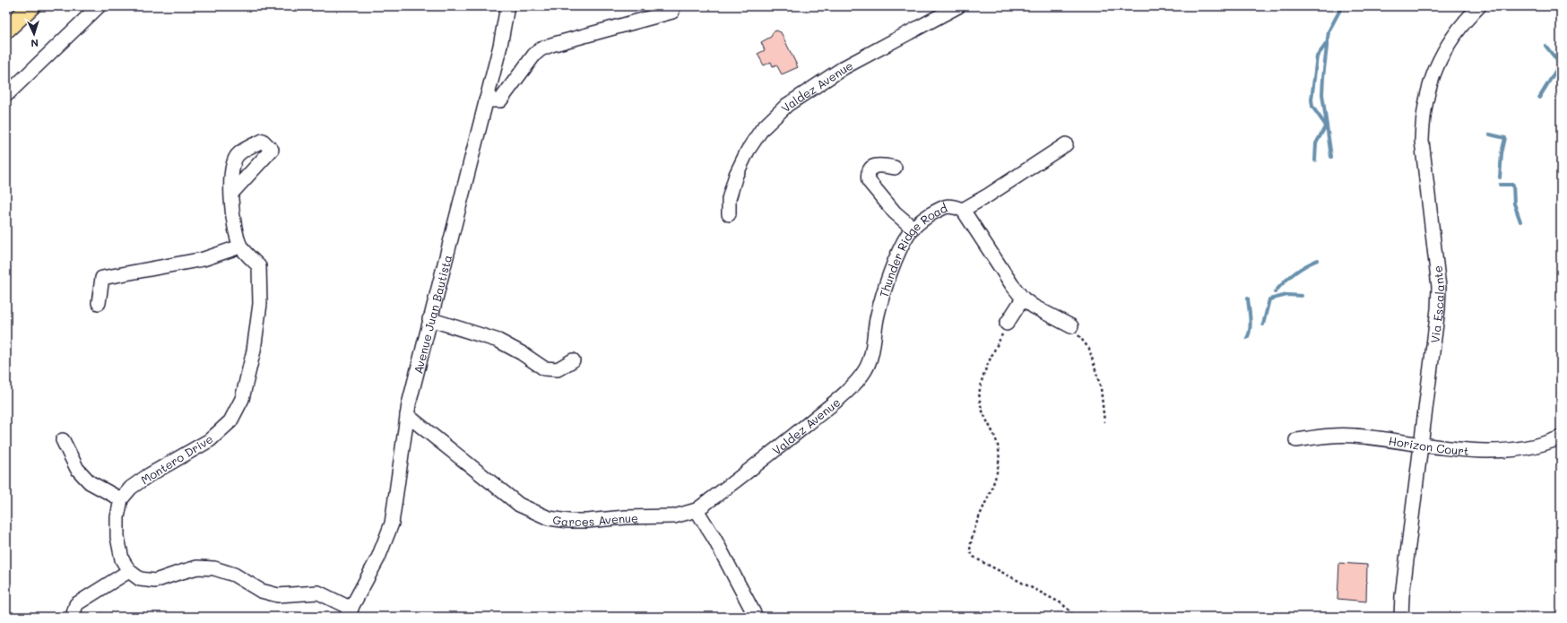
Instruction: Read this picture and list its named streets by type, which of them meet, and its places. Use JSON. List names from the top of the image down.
{
  "streets": {
    "street": [
      "Valdez Avenue",
      "Thunder Ridge Road",
      "Via Escalante",
      "Avenue Juan Bautista",
      "Horizon Court",
      "Montero Drive",
      "Garces Avenue"
    ]
  },
  "crossings": [
    ["Valdez Avenue", "Thunder Ridge Road"],
    ["Valdez Avenue", "Garces Avenue"],
    ["Via Escalante", "Horizon Court"],
    ["Avenue Juan Bautista", "Garces Avenue"]
  ],
  "north": "bottom"
}
